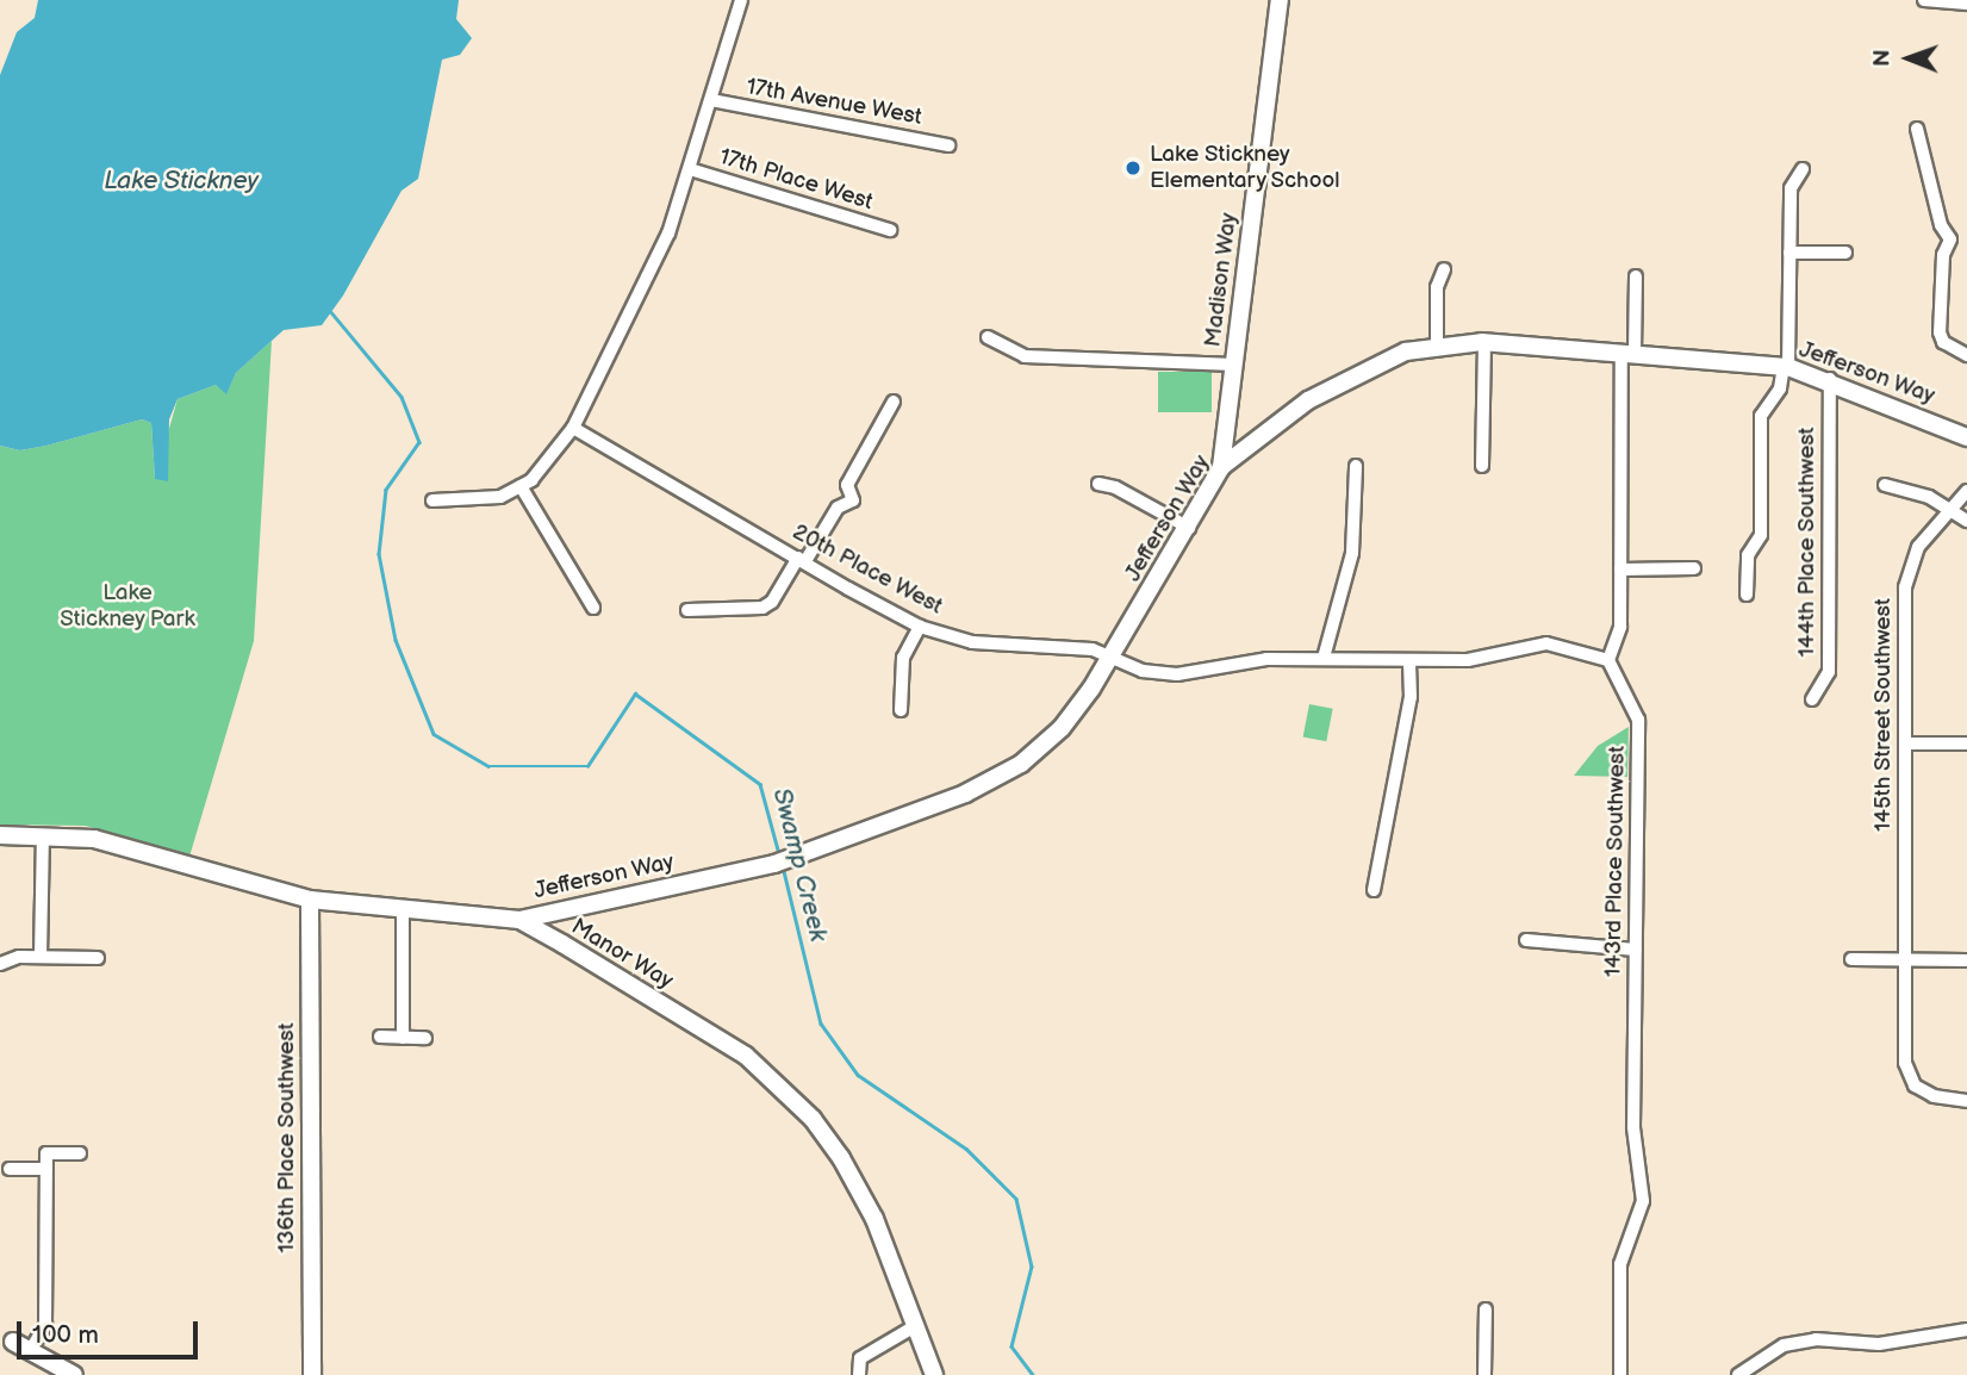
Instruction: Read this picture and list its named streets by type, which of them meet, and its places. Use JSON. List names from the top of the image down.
{
  "streets": {
    "street": [
      "17th Avenue West",
      "17th Place West",
      "Madison Way",
      "Jefferson Way",
      "144th Place Southwest",
      "20th Place West",
      "145th Street Southwest",
      "143rd Place Southwest",
      "Manor Way",
      "136th Place Southwest"
    ]
  },
  "crossings": [
    ["Madison Way", "Jefferson Way"],
    ["Jefferson Way", "144th Place Southwest"],
    ["Jefferson Way", "20th Place West"],
    ["Jefferson Way", "Manor Way"],
    ["20th Place West", "143rd Place Southwest"],
    ["Manor Way", "136th Place Southwest"]
  ],
  "water": ["Lake Stickney", "Swamp Creek"],
  "parks": ["Lake Stickney Park"],
  "places": ["Lake Stickney Elementary School"],
  "scale_bar": "100 m",
  "north": "left"
}
